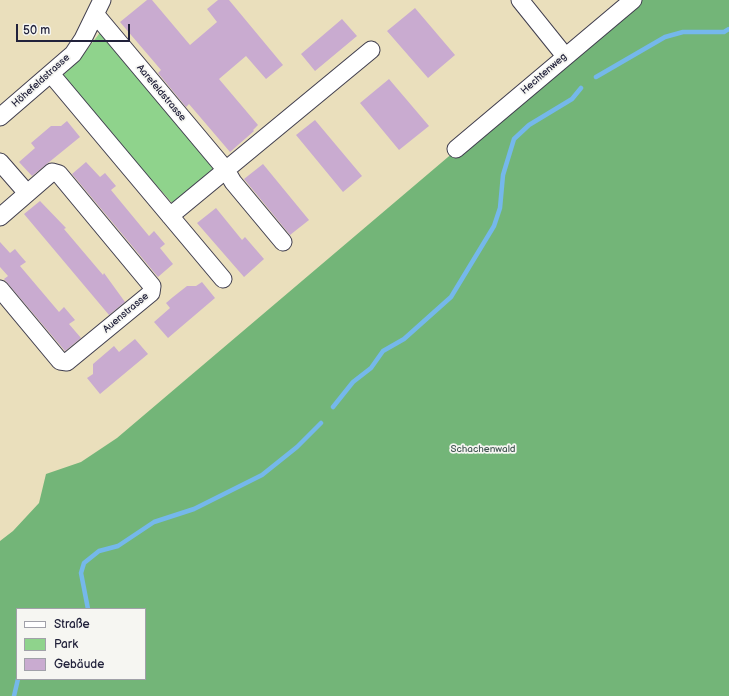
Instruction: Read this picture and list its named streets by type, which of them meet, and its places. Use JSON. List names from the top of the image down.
{
  "streets": {
    "street": [
      "Hechtenweg",
      "Höhefeldstrasse",
      "Aarefeldstrasse",
      "Auenstrasse"
    ]
  },
  "crossings": [
    ["Höhefeldstrasse", "Aarefeldstrasse"]
  ],
  "parks": ["Schachenwald"],
  "legend": ["Straße", "Park", "Gebäude"],
  "scale_bar": "50 m"
}
